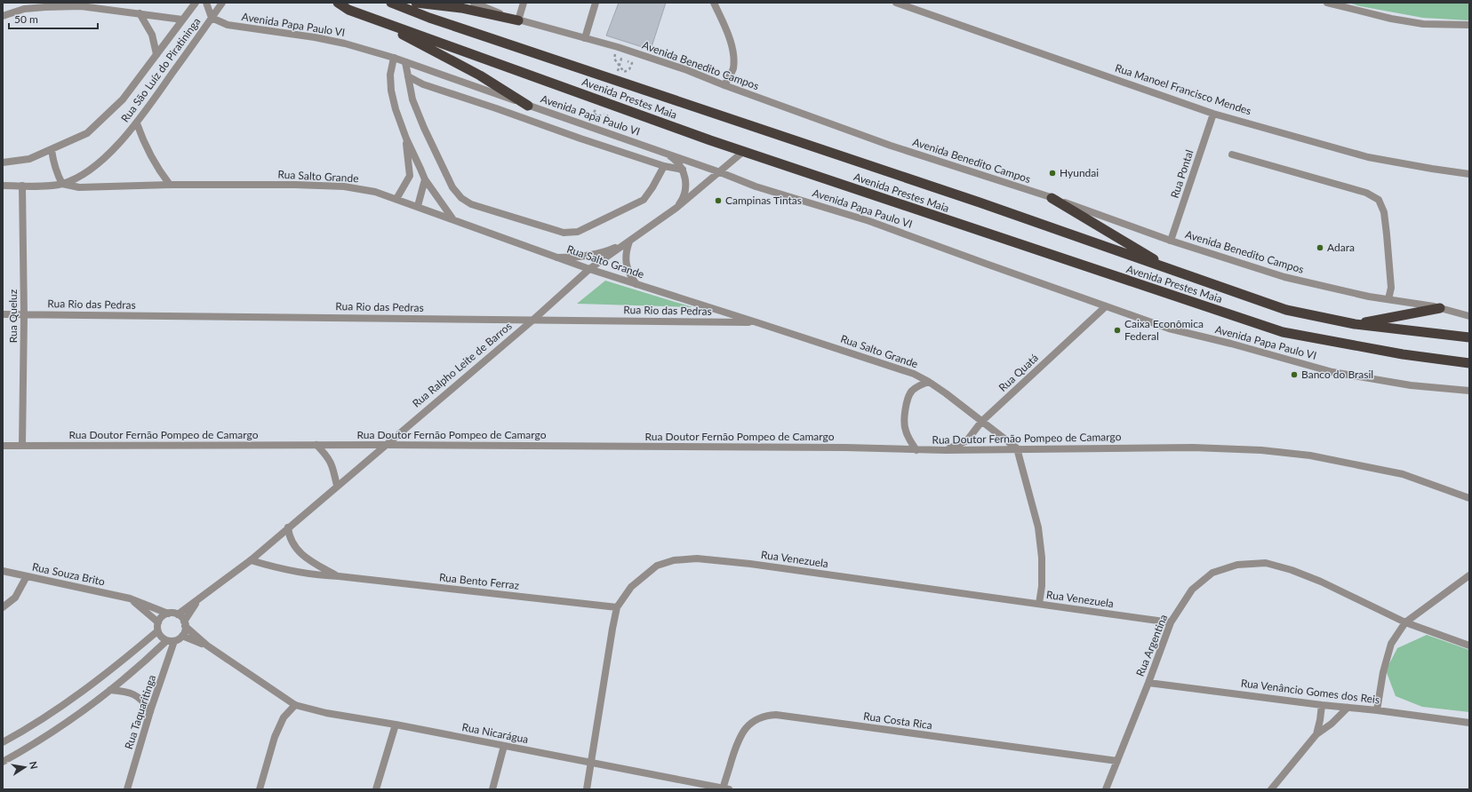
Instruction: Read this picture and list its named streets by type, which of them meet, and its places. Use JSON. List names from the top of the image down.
{
  "streets": {
    "highway": ["Avenida Prestes Maia"],
    "street": [
      "Avenida Papa Paulo VI",
      "Avenida Benedito Campos",
      "Rua São Luíz do Piratininga",
      "Rua Manoel Francisco Mendes",
      "Rua Pontal",
      "Rua Salto Grande",
      "Rua Rio das Pedras",
      "Rua Queluz",
      "Rua Ralpho Leite de Barros",
      "Rua Quatá",
      "Rua Doutor Fernão Pompeo de Camargo",
      "Rua Venezuela",
      "Rua Souza Brito",
      "Rua Bento Ferraz",
      "Rua Argentina",
      "Rua Venâncio Gomes dos Reis",
      "Rua Taquaritinga",
      "Rua Costa Rica",
      "Rua Nicarágua"
    ]
  },
  "crossings": [
    ["Avenida Papa Paulo VI", "Rua São Luíz do Piratininga"],
    ["Avenida Papa Paulo VI", "Rua Ralpho Leite de Barros"],
    ["Avenida Papa Paulo VI", "Rua Quatá"],
    ["Avenida Benedito Campos", "Rua Pontal"],
    ["Rua São Luíz do Piratininga", "Rua Salto Grande"],
    ["Rua Manoel Francisco Mendes", "Rua Pontal"],
    ["Avenida Prestes Maia", "Rua Ralpho Leite de Barros"],
    ["Rua Salto Grande", "Rua Rio das Pedras"],
    ["Rua Salto Grande", "Rua Queluz"],
    ["Rua Salto Grande", "Rua Ralpho Leite de Barros"],
    ["Rua Salto Grande", "Rua Quatá"],
    ["Rua Salto Grande", "Rua Doutor Fernão Pompeo de Camargo"],
    ["Rua Rio das Pedras", "Rua Queluz"],
    ["Rua Rio das Pedras", "Rua Ralpho Leite de Barros"],
    ["Rua Queluz", "Rua Doutor Fernão Pompeo de Camargo"],
    ["Rua Ralpho Leite de Barros", "Rua Doutor Fernão Pompeo de Camargo"],
    ["Rua Ralpho Leite de Barros", "Rua Souza Brito"],
    ["Rua Ralpho Leite de Barros", "Rua Bento Ferraz"],
    ["Rua Ralpho Leite de Barros", "Rua Taquaritinga"],
    ["Rua Quatá", "Rua Doutor Fernão Pompeo de Camargo"],
    ["Rua Venezuela", "Rua Bento Ferraz"],
    ["Rua Venezuela", "Rua Argentina"],
    ["Rua Venezuela", "Rua Nicarágua"],
    ["Rua Souza Brito", "Rua Taquaritinga"],
    ["Rua Argentina", "Rua Venâncio Gomes dos Reis"],
    ["Rua Argentina", "Rua Costa Rica"],
    ["Rua Costa Rica", "Rua Nicarágua"]
  ],
  "places": [
    "Hyundai",
    "Campinas Tintas",
    "Adara",
    "Caixa Econômica Federal",
    "Banco do Brasil"
  ],
  "scale_bar": "50 m",
  "north": "right"
}
